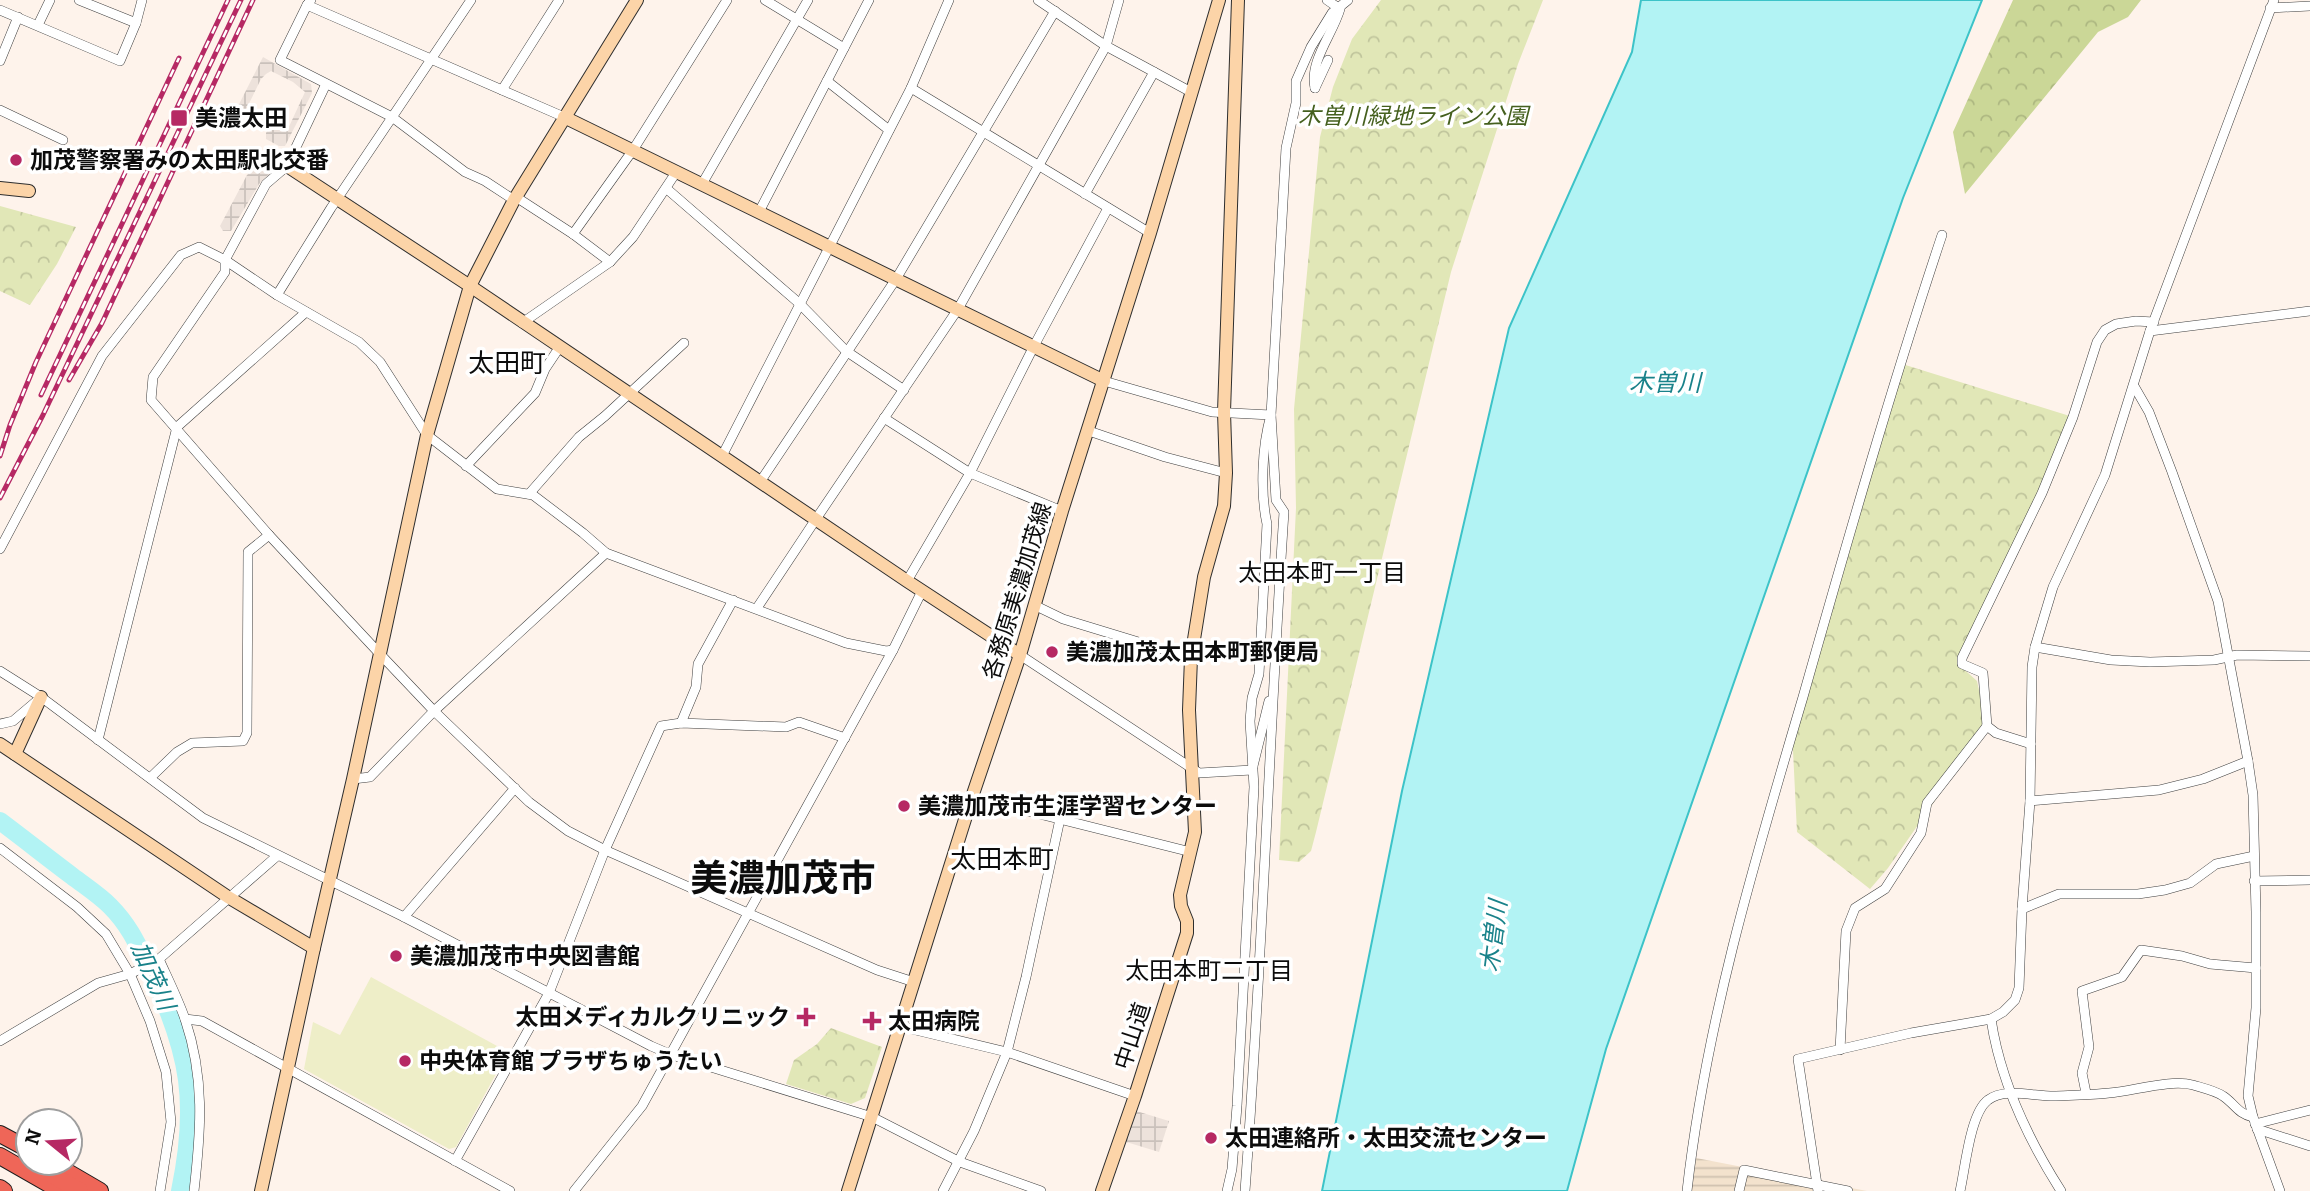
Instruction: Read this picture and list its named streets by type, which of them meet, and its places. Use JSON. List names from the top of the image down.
{
  "streets": {
    "street": ["各務原美濃加茂線", "中山道"]
  },
  "districts": [
    "太田町",
    "太田本町一丁目",
    "太田本町",
    "美濃加茂市",
    "太田本町二丁目"
  ],
  "water": ["木曽川", "加茂川"],
  "parks": ["木曽川緑地ライン公園"],
  "places": {
    "transit": ["美濃太田"],
    "other": [
      "加茂警察署みの太田駅北交番",
      "美濃加茂太田本町郵便局",
      "美濃加茂市生涯学習センター",
      "美濃加茂市中央図書館",
      "中央体育館 プラザちゅうたい",
      "太田連絡所・太田交流センター"
    ],
    "health": ["太田メディカルクリニック", "太田病院"]
  },
  "north": "left"
}
